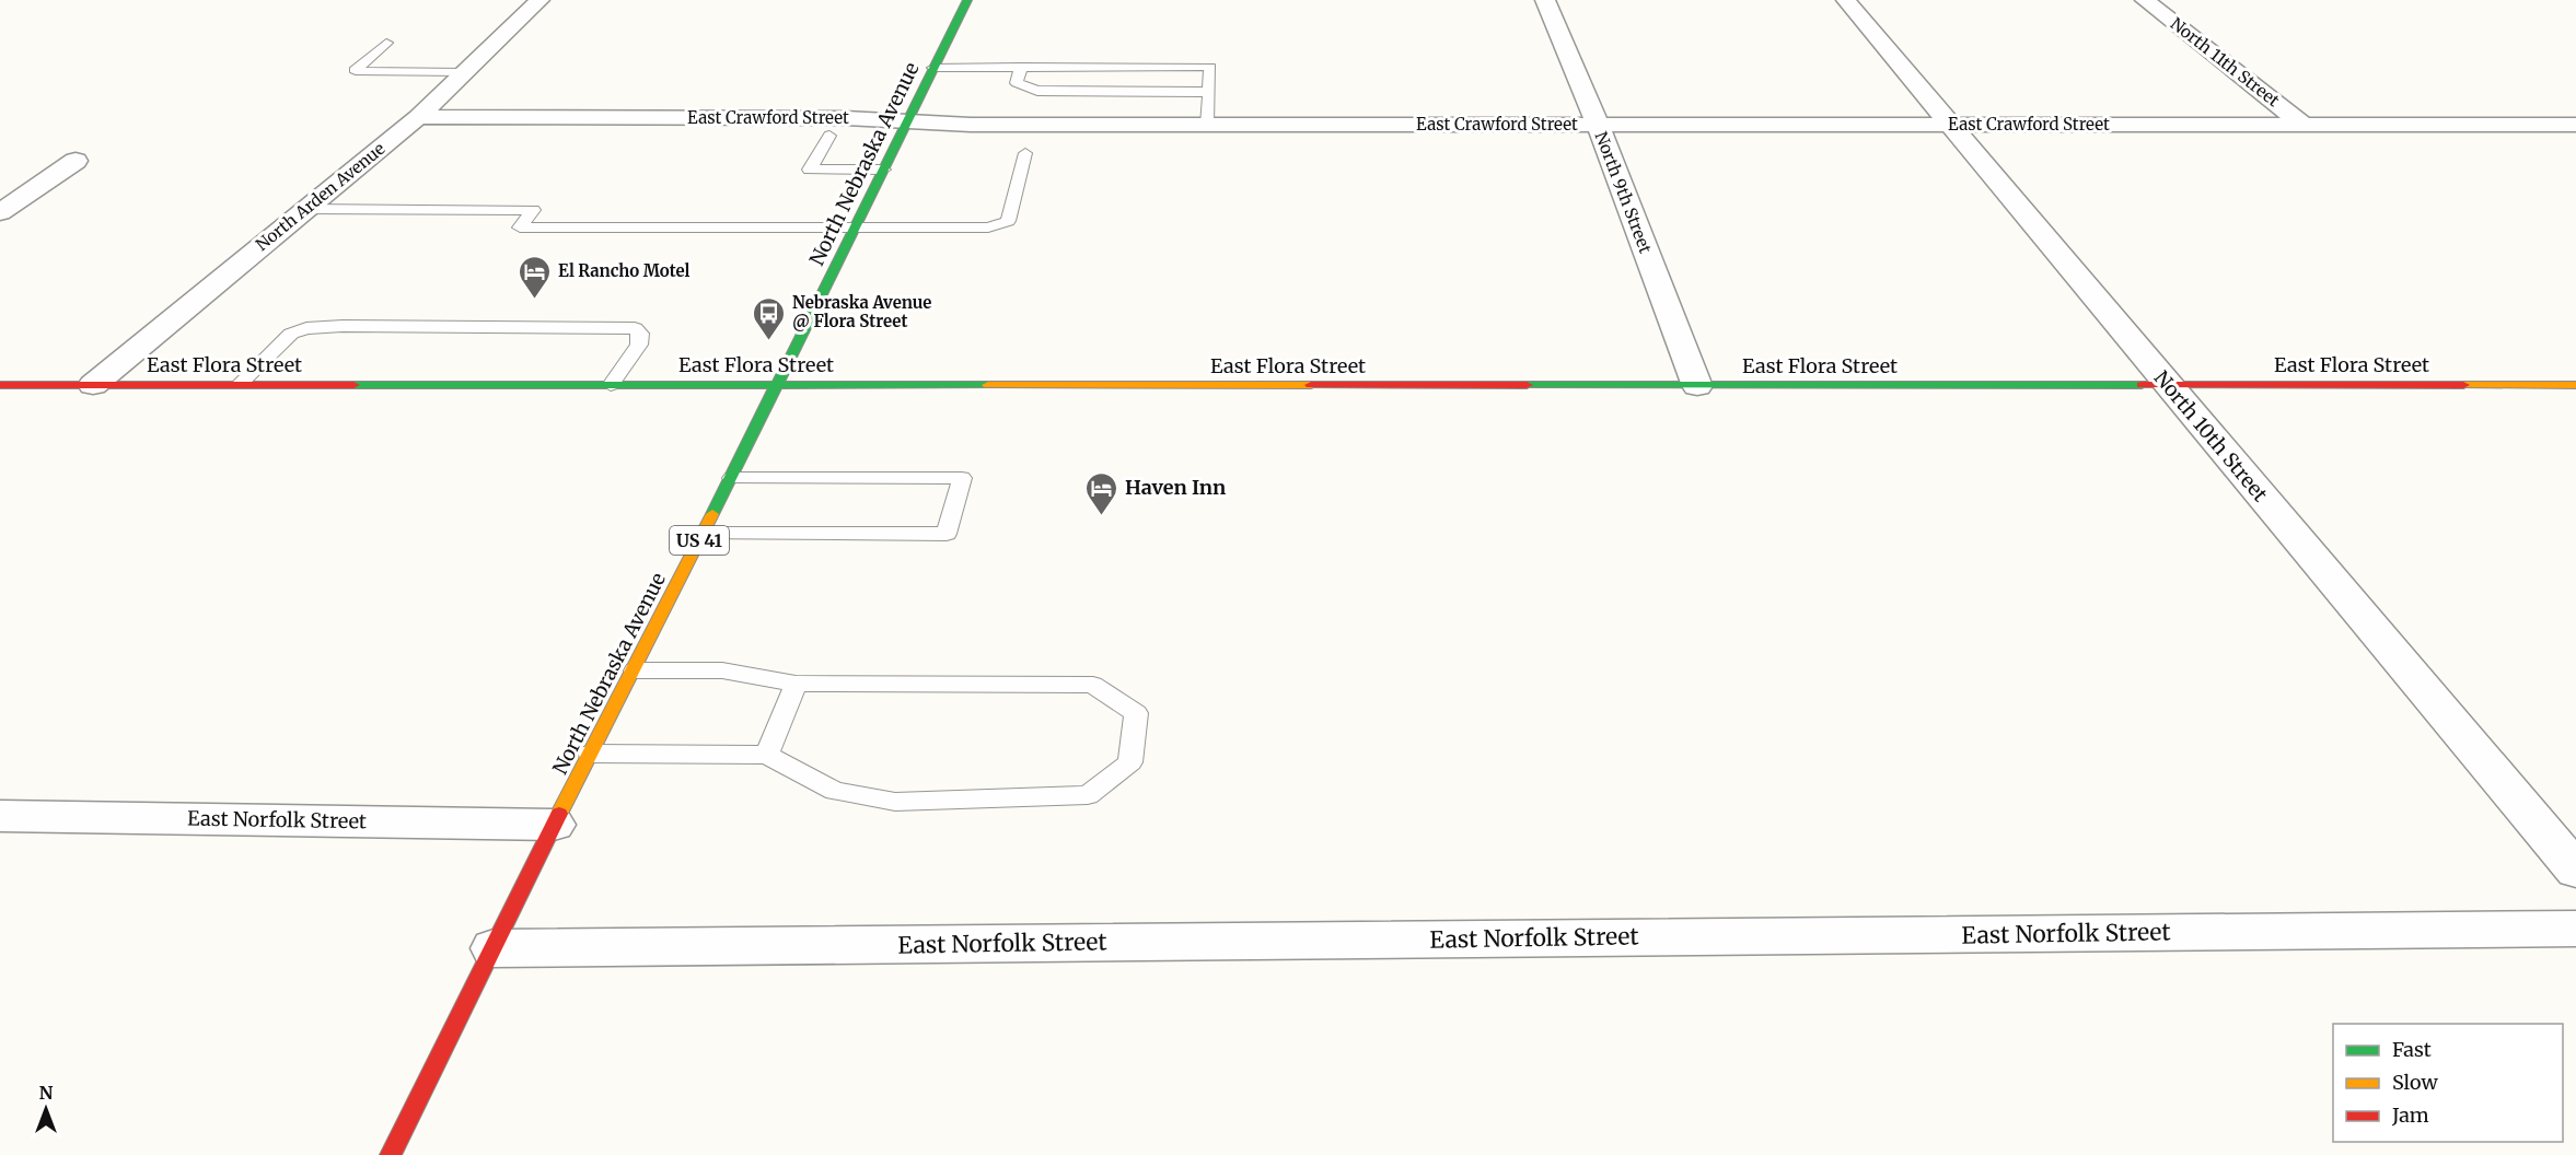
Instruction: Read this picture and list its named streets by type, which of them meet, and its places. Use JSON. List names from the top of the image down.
{
  "streets": {
    "street": [
      "North 11th Street",
      "East Crawford Street",
      "North Nebraska Avenue",
      "North 9th Street",
      "North Arden Avenue",
      "East Flora Street",
      "North 10th Street",
      "US 41",
      "East Norfolk Street"
    ]
  },
  "crossings": [
    ["North 11th Street", "East Crawford Street"],
    ["East Crawford Street", "North Nebraska Avenue"],
    ["East Crawford Street", "North 9th Street"],
    ["East Crawford Street", "North Arden Avenue"],
    ["East Crawford Street", "North 10th Street"],
    ["North Nebraska Avenue", "East Flora Street"],
    ["North Nebraska Avenue", "East Norfolk Street"],
    ["North 9th Street", "East Flora Street"],
    ["North Arden Avenue", "East Flora Street"],
    ["East Flora Street", "North 10th Street"]
  ],
  "places": {
    "hotel": ["El Rancho Motel", "Haven Inn"],
    "bus stop": ["Nebraska Avenue @ Flora Street"]
  },
  "legend": ["Fast", "Slow", "Jam"],
  "north": "top"
}
